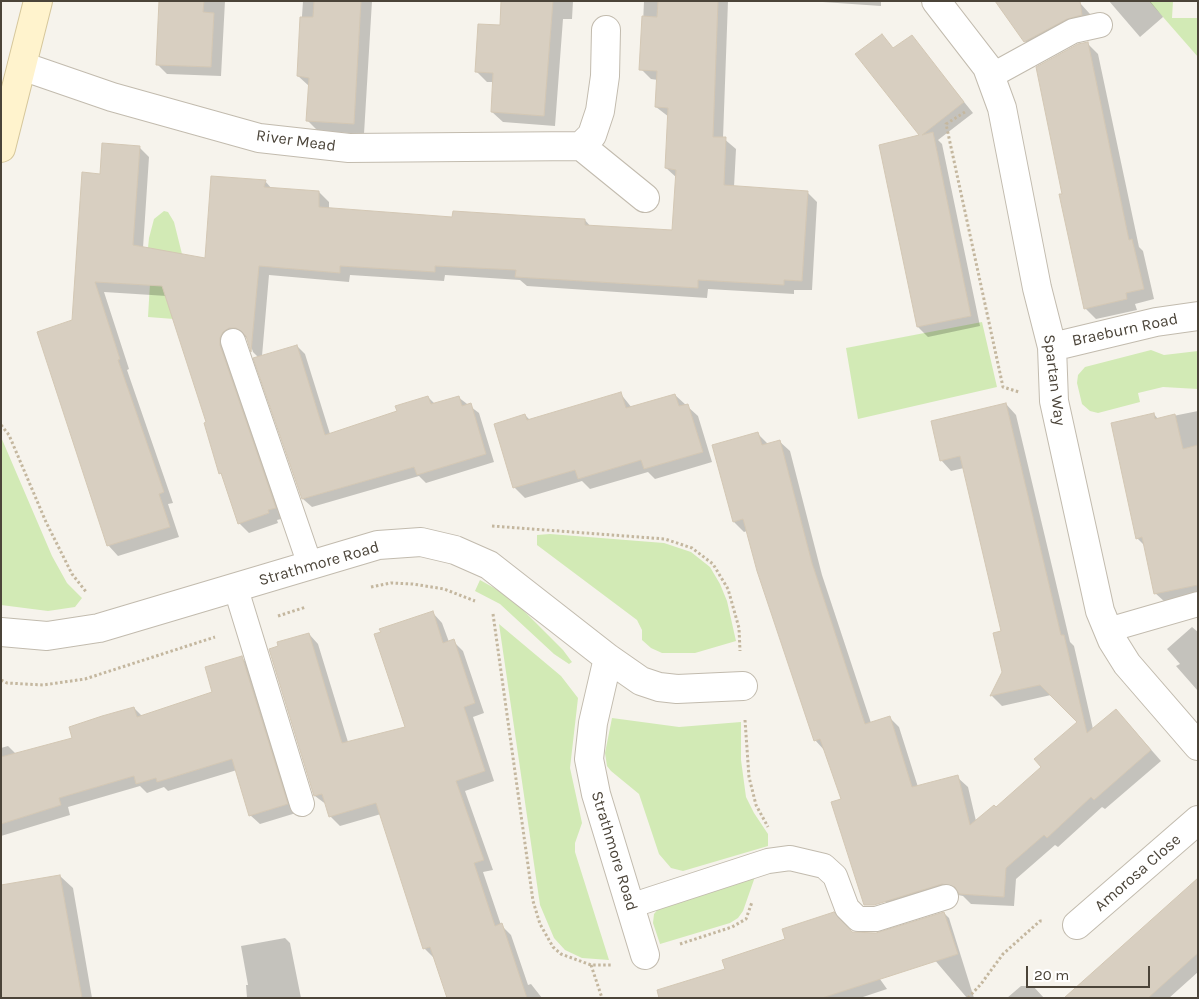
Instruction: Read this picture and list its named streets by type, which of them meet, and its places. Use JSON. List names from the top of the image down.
{
  "streets": {
    "street": [
      "River Mead",
      "Braeburn Road",
      "Spartan Way",
      "Strathmore Road",
      "Amorosa Close"
    ]
  },
  "crossings": [
    ["Braeburn Road", "Spartan Way"]
  ],
  "scale_bar": "20 m"
}
